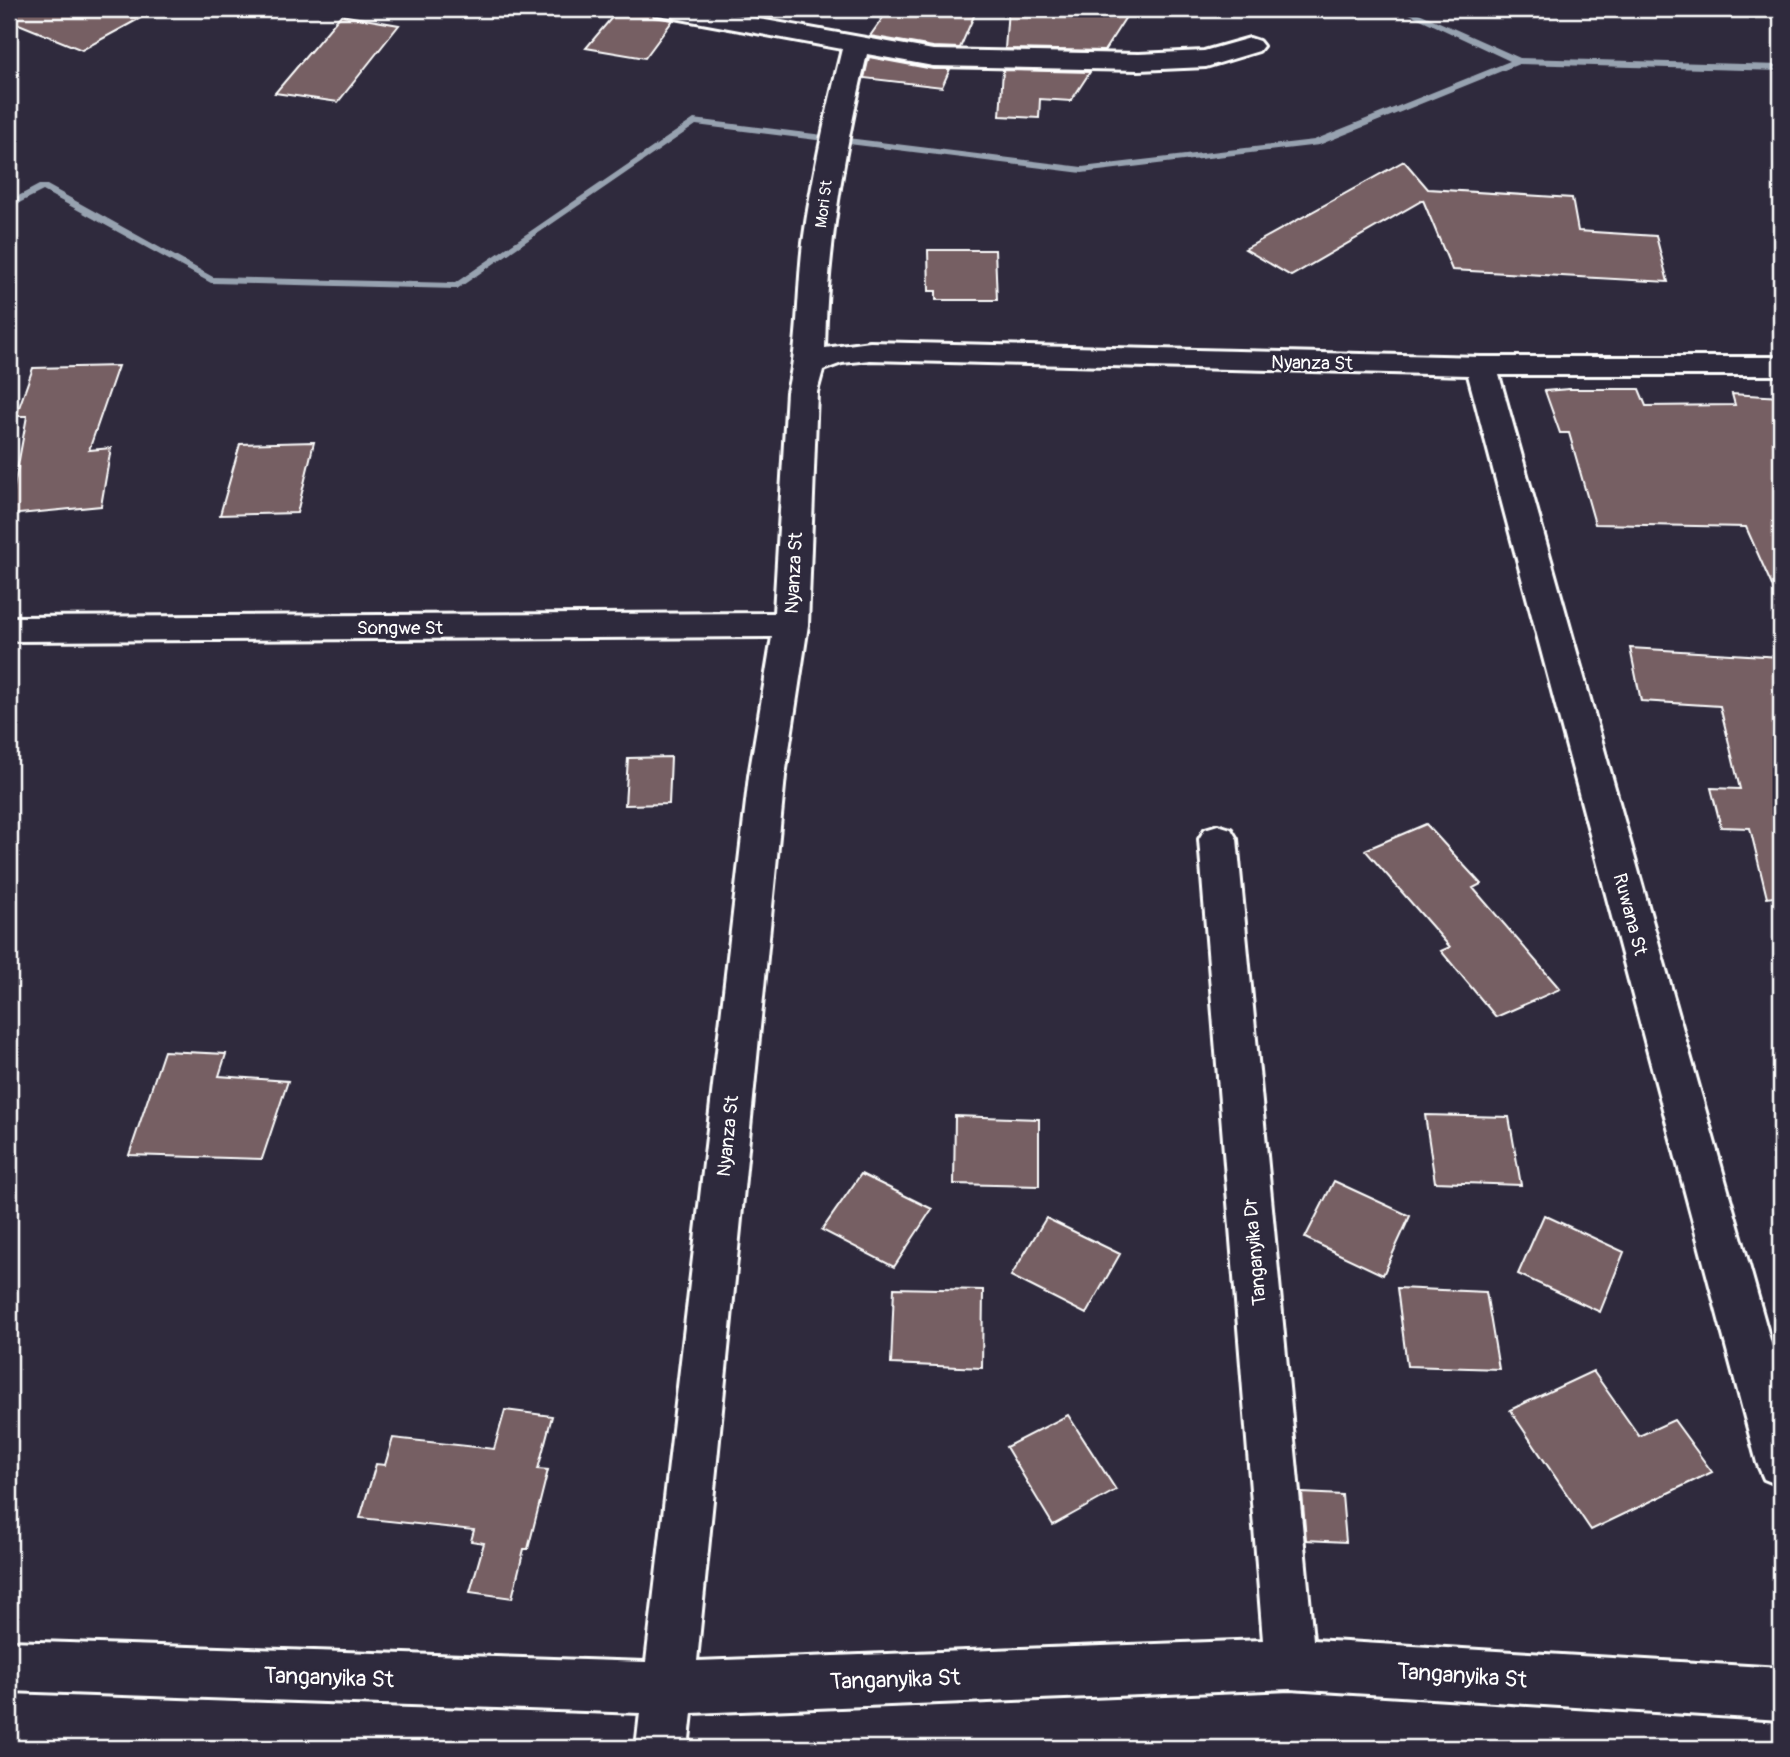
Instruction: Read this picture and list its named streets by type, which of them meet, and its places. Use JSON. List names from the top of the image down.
{
  "streets": {
    "street": [
      "Mori St",
      "Nyanza St",
      "Songwe St",
      "Ruwana St",
      "Tanganyika Dr",
      "Tanganyika St"
    ]
  },
  "crossings": [
    ["Mori St", "Nyanza St"],
    ["Nyanza St", "Songwe St"],
    ["Nyanza St", "Ruwana St"],
    ["Nyanza St", "Tanganyika St"],
    ["Tanganyika Dr", "Tanganyika St"]
  ]
}
